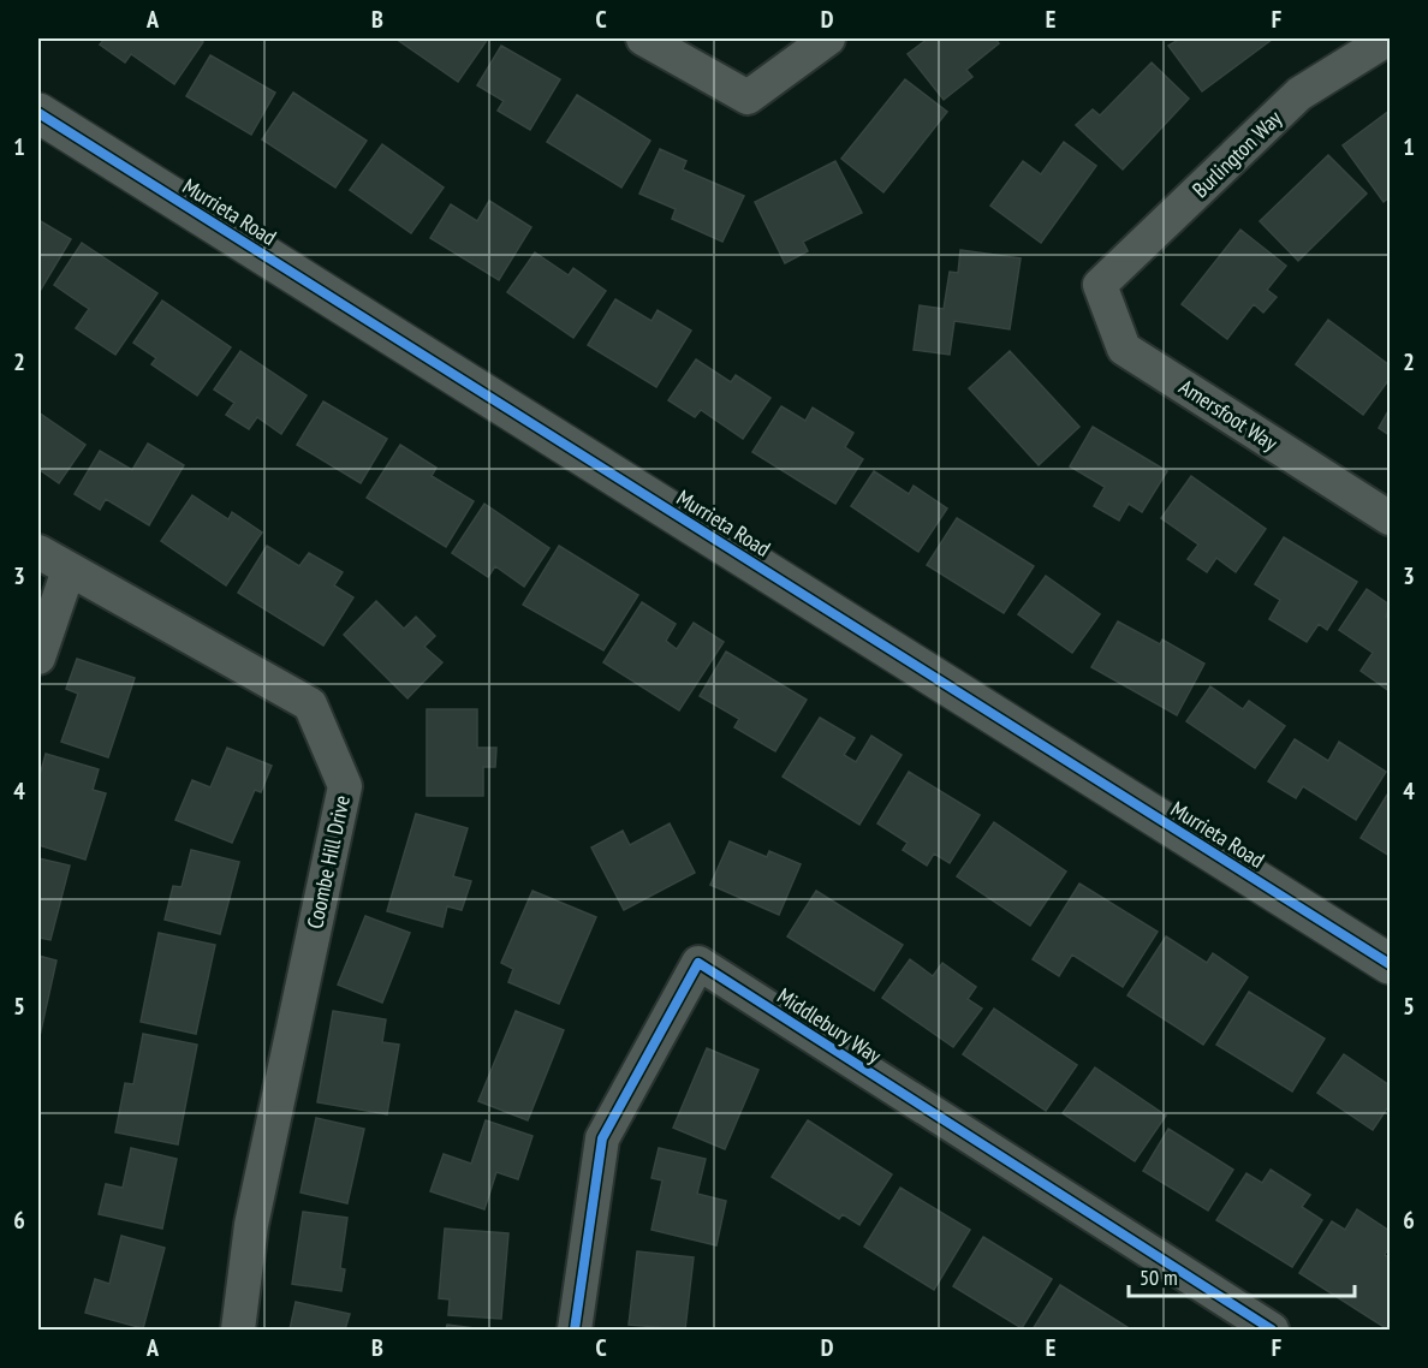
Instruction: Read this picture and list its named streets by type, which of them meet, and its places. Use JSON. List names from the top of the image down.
{
  "streets": {
    "main road": ["Murrieta Road"],
    "street": [
      "Burlington Way",
      "Amersfoot Way",
      "Coombe Hill Drive",
      "Middlebury Way"
    ]
  },
  "crossings": [
    ["Burlington Way", "Amersfoot Way"]
  ],
  "scale_bar": "50 m",
  "grid": {
    "columns": [
      "A",
      "B",
      "C",
      "D",
      "E",
      "F"
    ],
    "rows": [
      "1",
      "2",
      "3",
      "4",
      "5",
      "6"
    ]
  }
}
